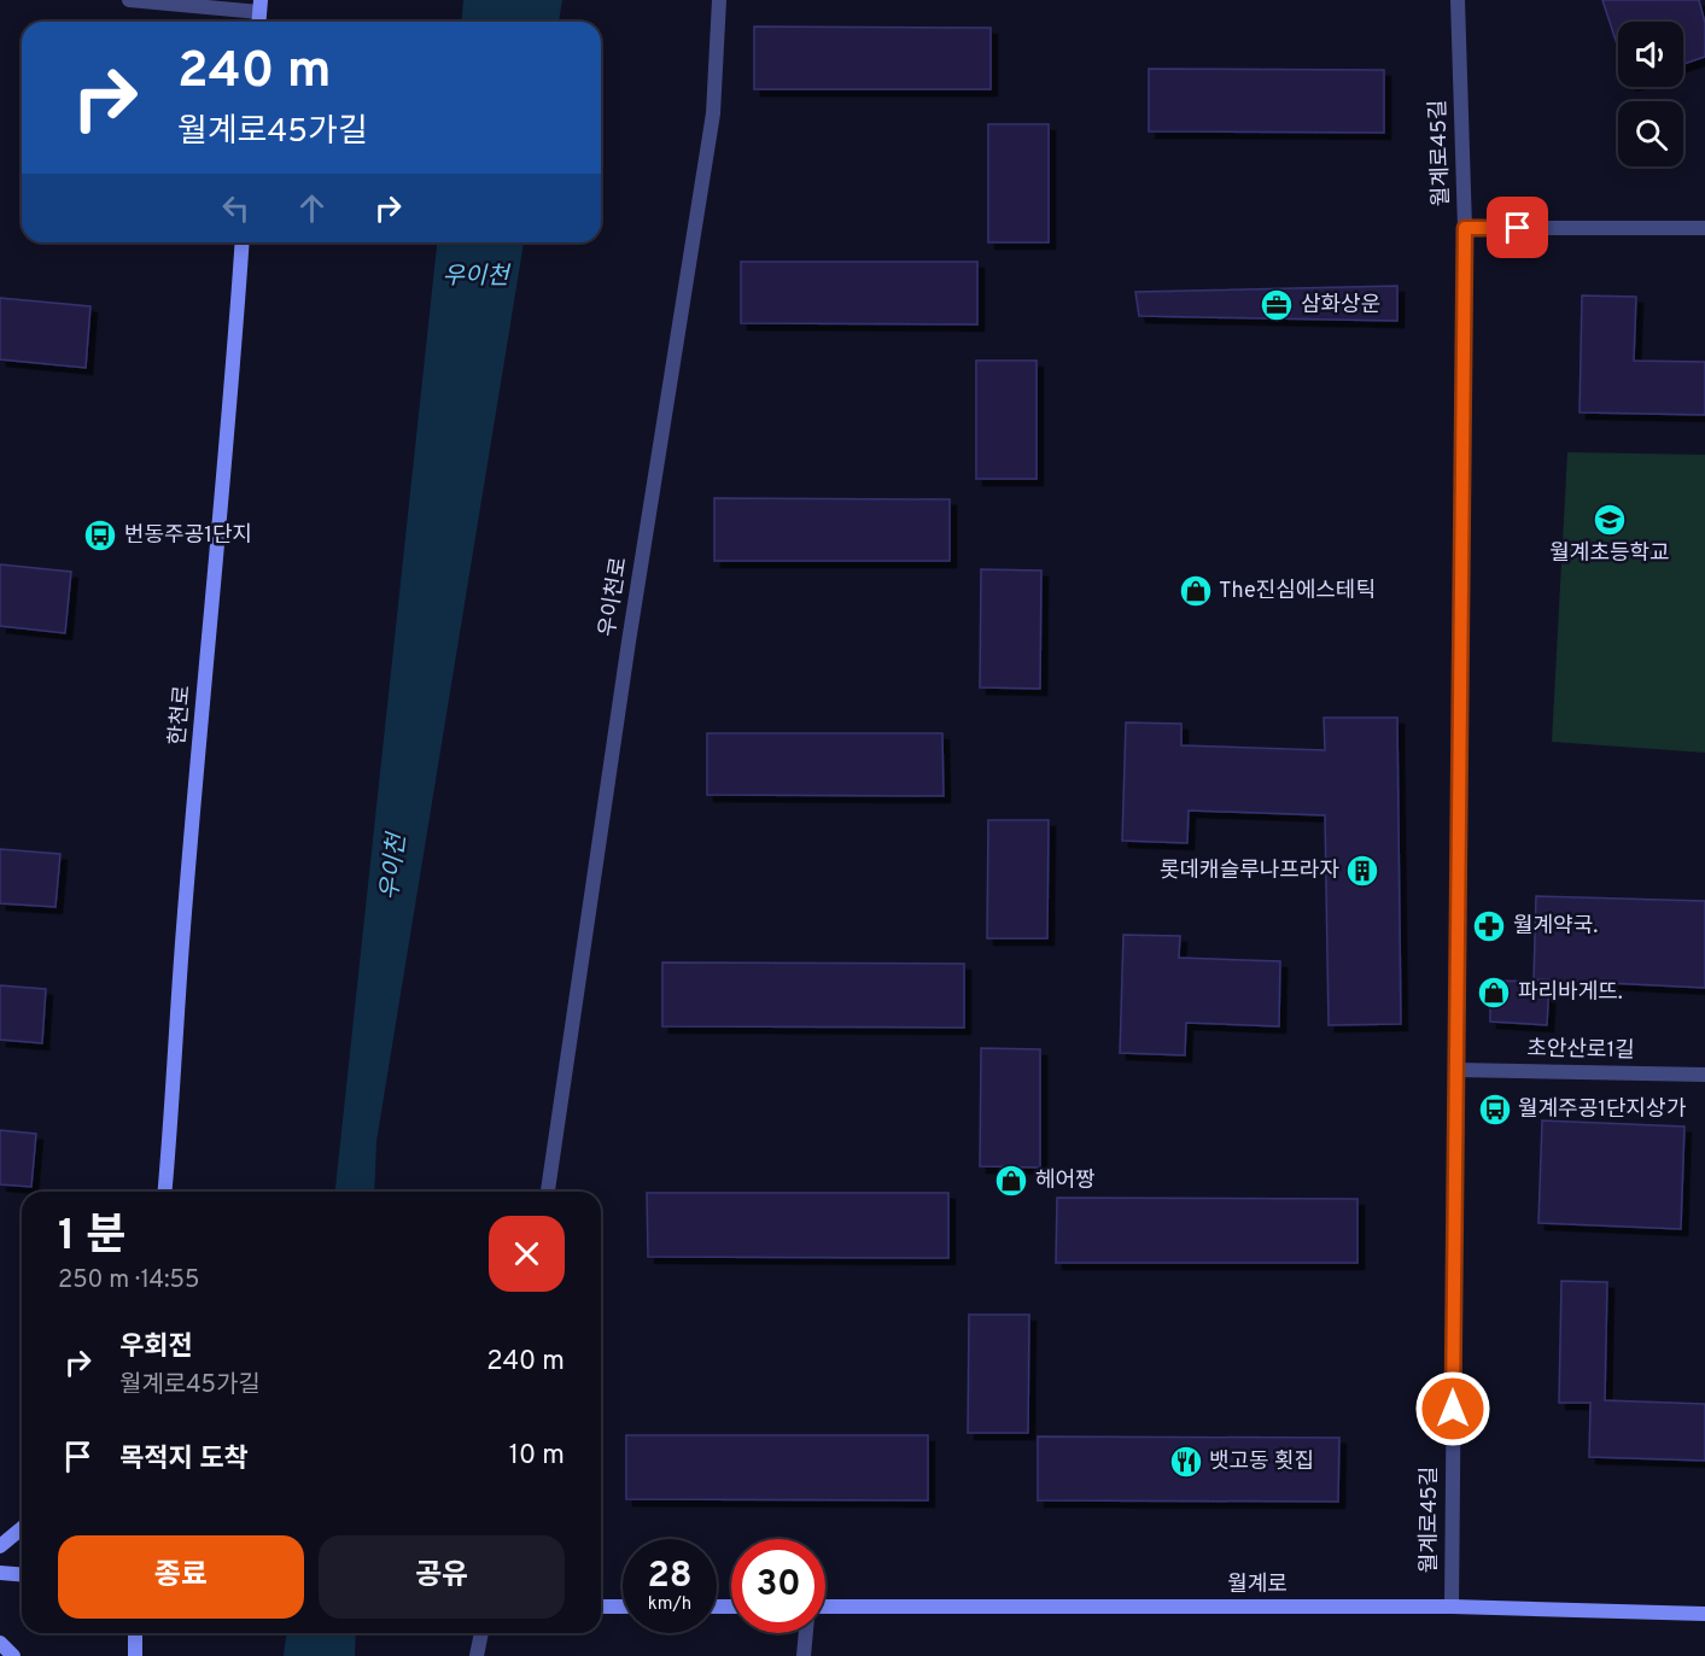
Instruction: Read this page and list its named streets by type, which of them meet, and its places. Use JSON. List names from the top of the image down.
{
  "streets": {
    "main road": ["한천로", "월계로"],
    "street": ["월계로45길", "우이천로", "초안산로1길"]
  },
  "crossings": [
    ["월계로45길", "초안산로1길"],
    ["월계로45길", "월계로"]
  ],
  "water": ["우이천"],
  "places": {
    "office": ["삼화상운"],
    "school or university": ["월계초등학교"],
    "bus stop": ["번동주공1단지", "월계주공1단지상가"],
    "shop": ["The진심에스테틱", "파리바게뜨.", "헤어짱"],
    "building": ["롯데캐슬루나프라자"],
    "pharmacy": ["월계약국."],
    "restaurant": ["뱃고동 횟집"]
  },
  "page": {
    "turn": ["240 m", "월계로45가길"],
    "heading": ["1 분", "250 m · 14:55"],
    "list": [
      {
        "name": "우회전",
        "note": "월계로45가길",
        "value": "240 m"
      },
      {
        "name": "목적지 도착",
        "value": "10 m"
      }
    ],
    "buttons": ["종료", "공유"],
    "speed": "28 km/h",
    "limit": "30"
  }
}
